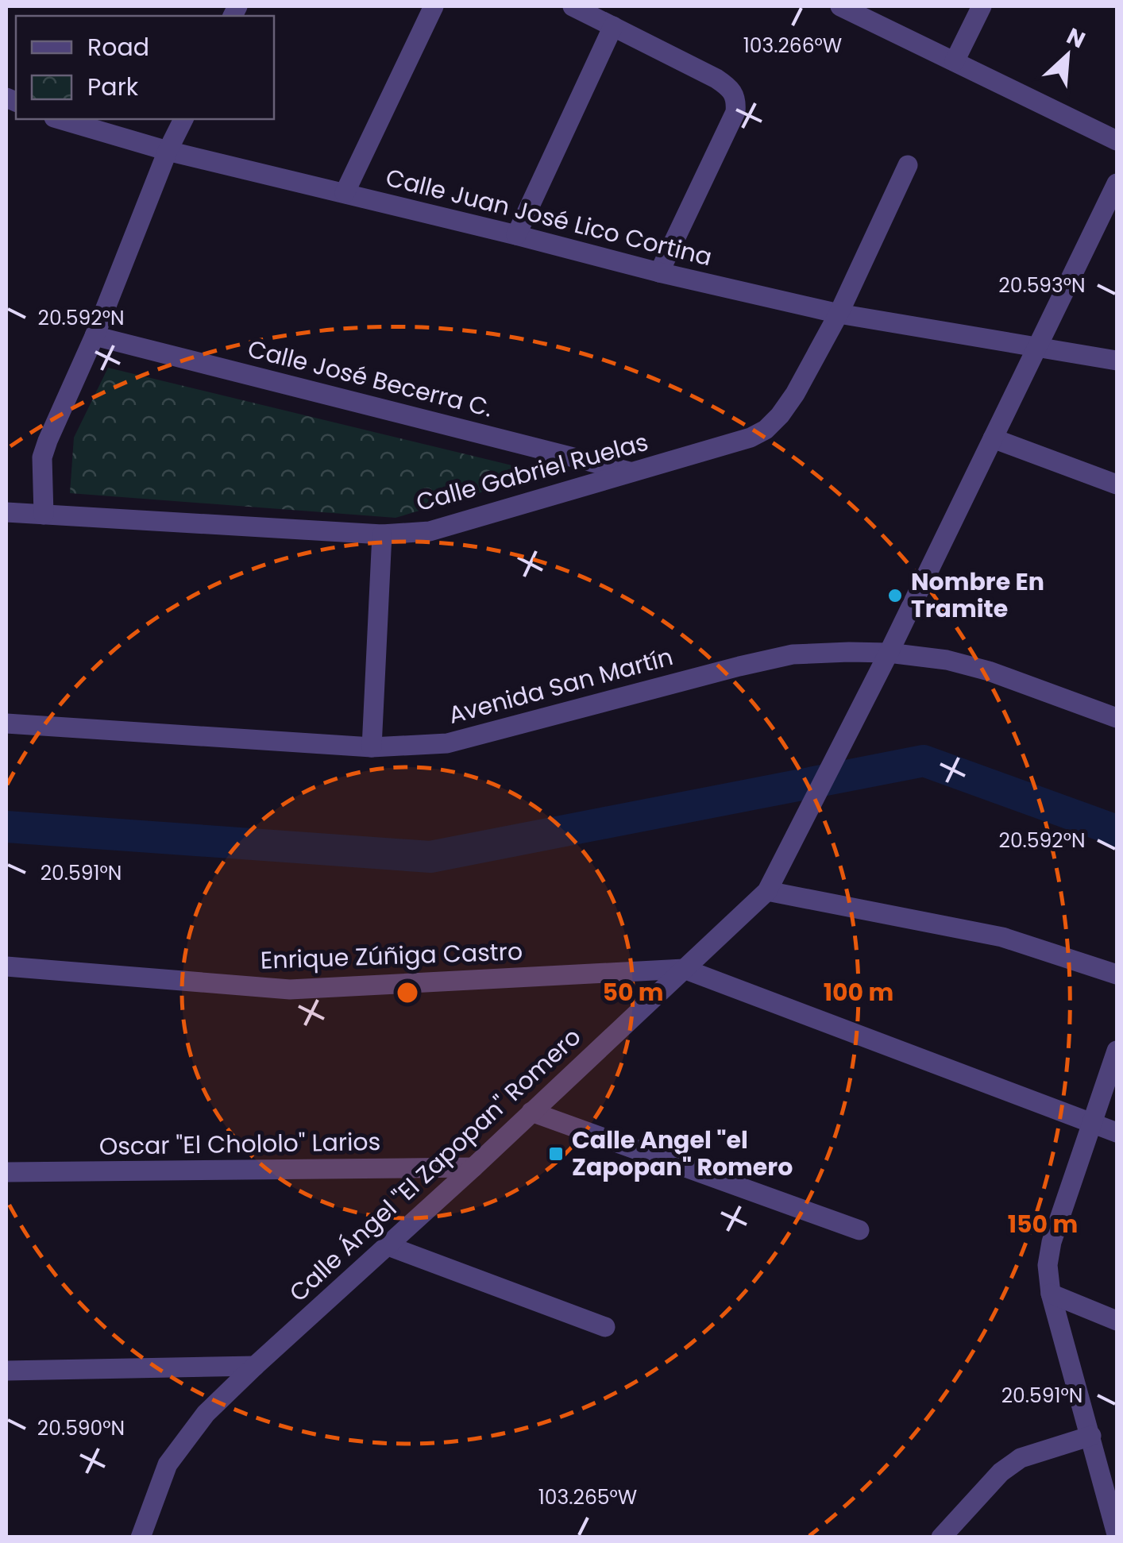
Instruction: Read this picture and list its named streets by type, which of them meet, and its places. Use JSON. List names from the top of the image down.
{
  "streets": {
    "street": [
      "Calle Juan José Lico Cortina",
      "Calle José Becerra C.",
      "Calle Gabriel Ruelas",
      "Avenida San Martín",
      "Enrique Zúñiga Castro",
      "Oscar \"El Chololo\" Larios",
      "Calle Ángel \"El Zapopan\" Romero"
    ]
  },
  "crossings": [
    ["Calle Juan José Lico Cortina", "Calle Gabriel Ruelas"],
    ["Calle Juan José Lico Cortina", "Calle Ángel \"El Zapopan\" Romero"],
    ["Calle José Becerra C.", "Calle Gabriel Ruelas"],
    ["Avenida San Martín", "Calle Ángel \"El Zapopan\" Romero"],
    ["Enrique Zúñiga Castro", "Calle Ángel \"El Zapopan\" Romero"],
    ["Oscar \"El Chololo\" Larios", "Calle Ángel \"El Zapopan\" Romero"]
  ],
  "places": {
    "other": ["Nombre En Tramite"],
    "transit": ["Calle Angel \"el Zapopan\" Romero"]
  },
  "legend": ["Road", "Park"],
  "north": "top right",
  "coordinates": [
    "103.266°W",
    "20.593°N",
    "20.592°N",
    "20.591°N",
    "20.590°N",
    "103.265°W"
  ],
  "rings": ["50 m", "100 m", "150 m"]
}
